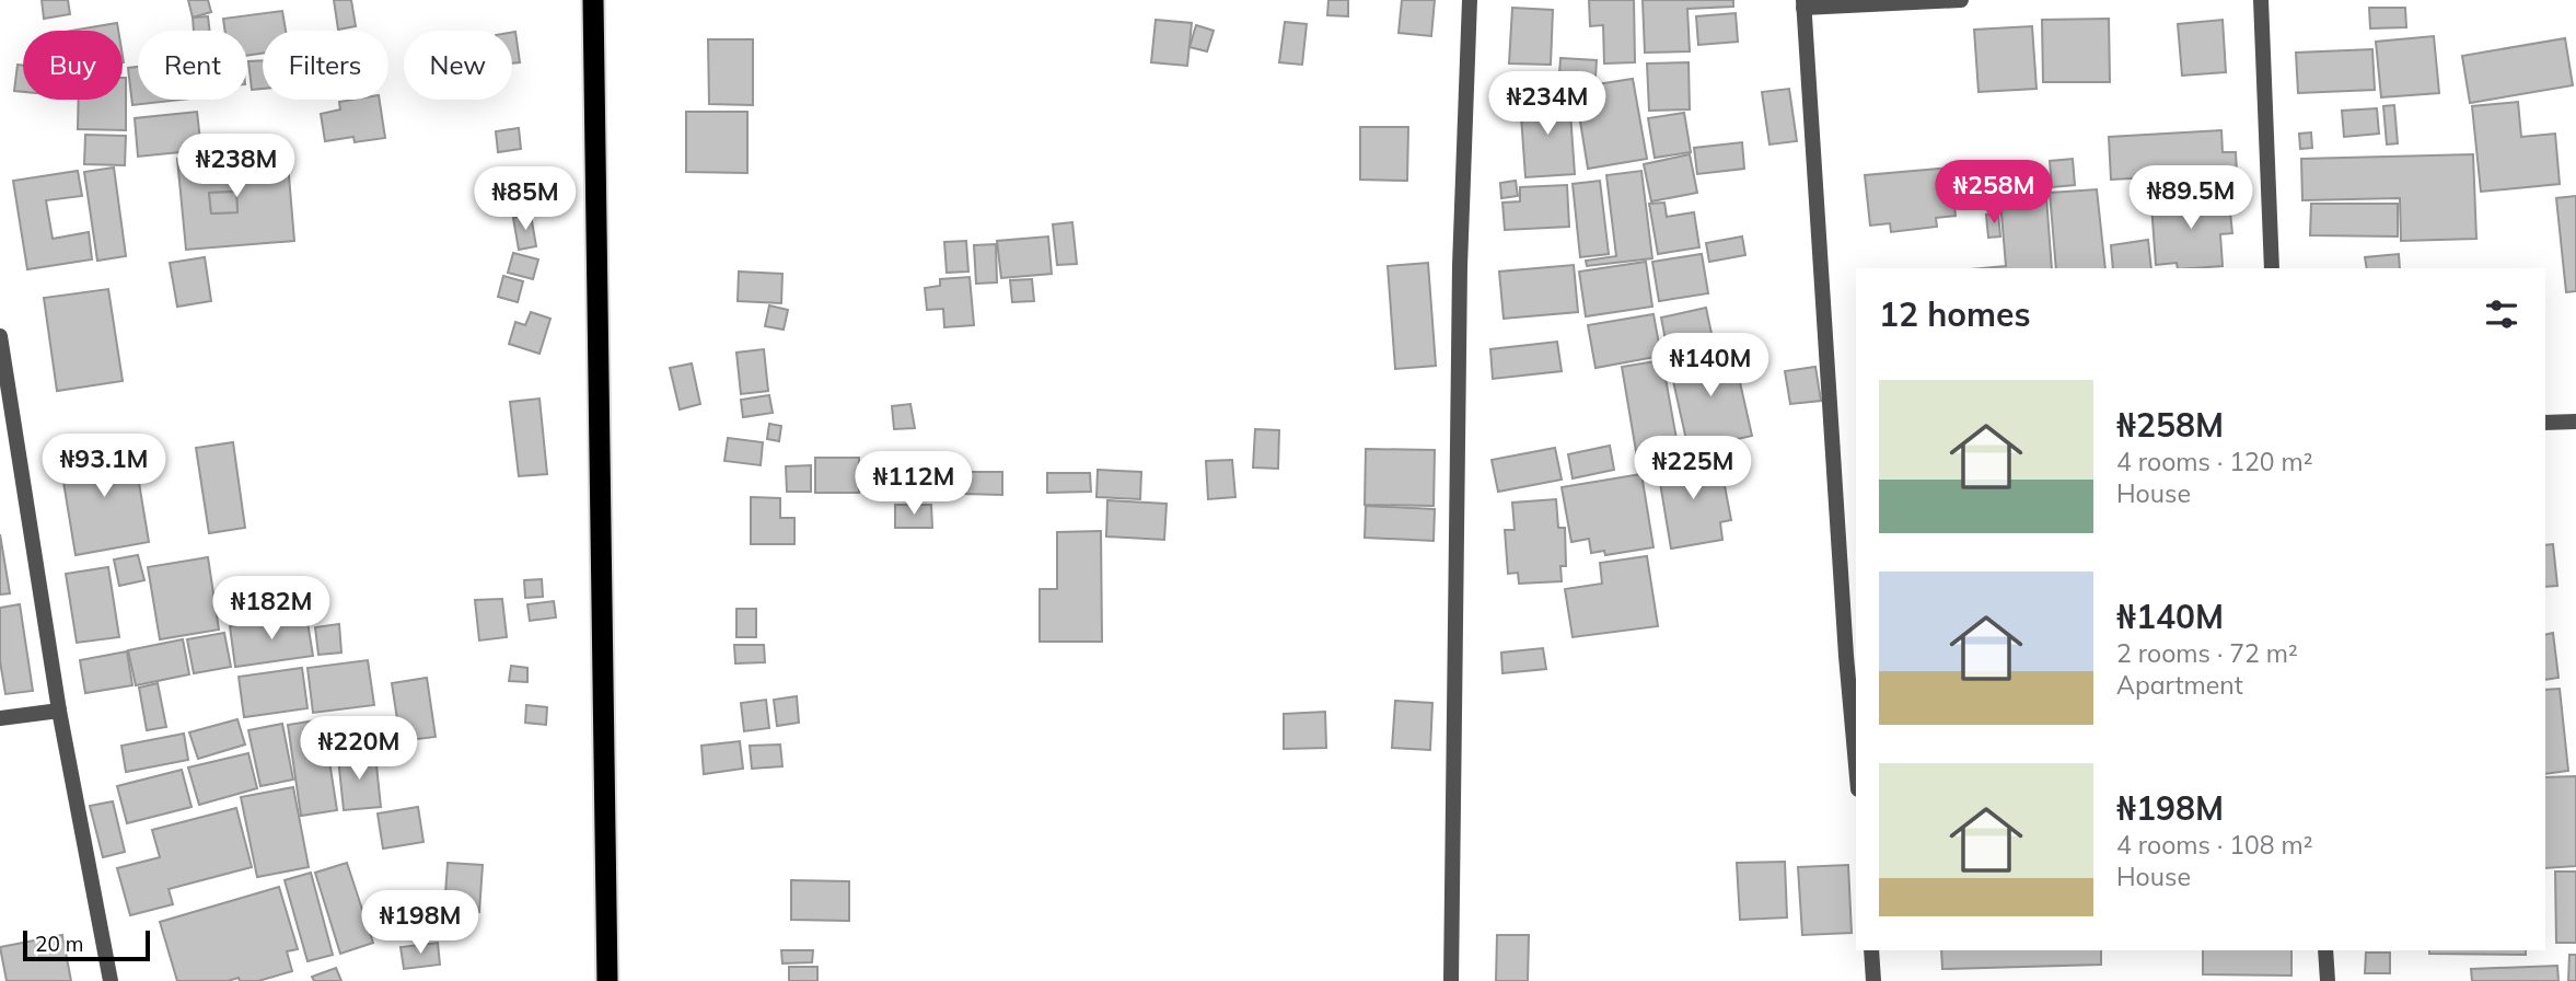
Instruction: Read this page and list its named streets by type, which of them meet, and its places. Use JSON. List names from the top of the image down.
{
  "scale_bar": "20 m",
  "page": {
    "chip": [
      "Buy",
      "Rent",
      "Filters",
      "New"
    ],
    "price": [
      "₦234M",
      "₦238M",
      "₦258M",
      "₦89.5M",
      "₦85M",
      "₦140M",
      "₦93.1M",
      "₦225M",
      "₦112M",
      "₦182M",
      "₦220M",
      "₦198M"
    ],
    "heading": "12 homes",
    "list": [
      {
        "name": "₦258M",
        "note": "4 rooms · 120 m² · House"
      },
      {
        "name": "₦140M",
        "note": "2 rooms · 72 m² · Apartment"
      },
      {
        "name": "₦198M",
        "note": "4 rooms · 108 m² · House"
      }
    ],
    "scale": "20 m"
  }
}
